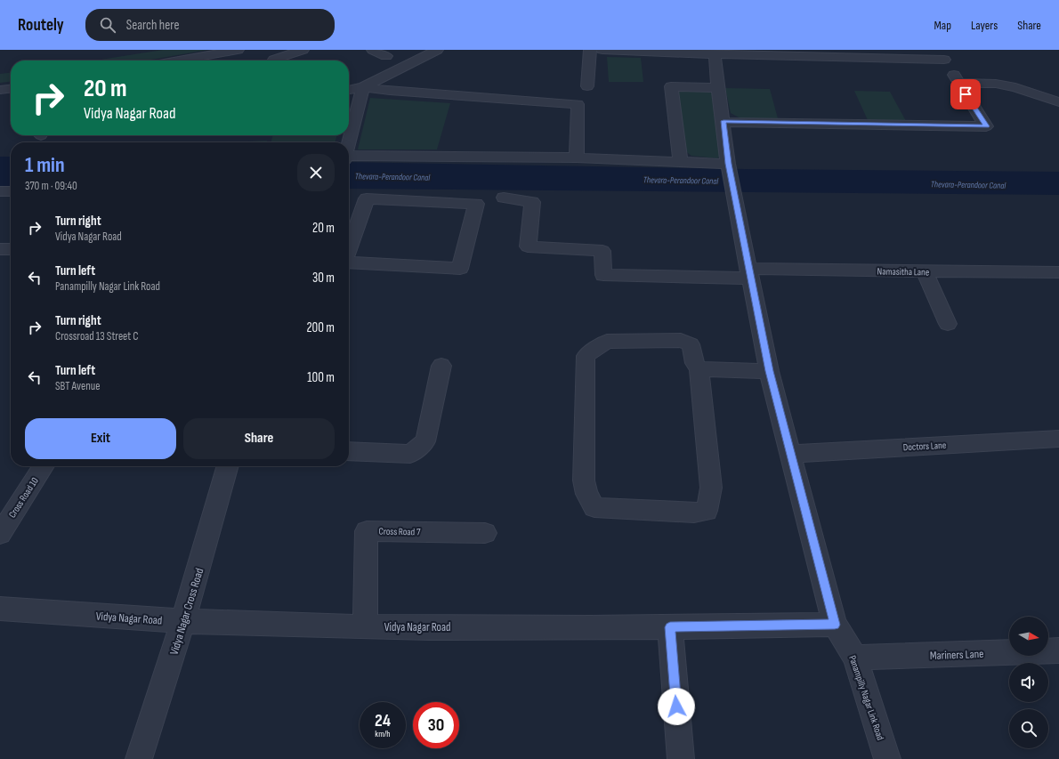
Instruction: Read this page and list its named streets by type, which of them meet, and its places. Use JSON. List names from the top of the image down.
{
  "streets": {
    "street": [
      "Namasitha Lane",
      "Doctors Lane",
      "Cross Road 10",
      "Cross Road 7",
      "Vidya Nagar Cross Road",
      "Vidya Nagar Road",
      "Mariners Lane",
      "Panampilly Nagar Link Road"
    ]
  },
  "crossings": [
    ["Namasitha Lane", "Panampilly Nagar Link Road"],
    ["Doctors Lane", "Panampilly Nagar Link Road"],
    ["Cross Road 7", "Vidya Nagar Road"],
    ["Vidya Nagar Cross Road", "Vidya Nagar Road"],
    ["Vidya Nagar Road", "Panampilly Nagar Link Road"],
    ["Mariners Lane", "Panampilly Nagar Link Road"]
  ],
  "water": ["Thevara-Perandoor Canal"],
  "north": "right",
  "page": {
    "header": "Routely",
    "search": "Search here",
    "nav": ["Map", "Layers", "Share"],
    "turn": ["20 m", "Vidya Nagar Road"],
    "heading": ["1 min", "370 m · 09:40"],
    "list": [
      {
        "name": "Turn right",
        "note": "Vidya Nagar Road",
        "value": "20 m"
      },
      {
        "name": "Turn left",
        "note": "Panampilly Nagar Link Road",
        "value": "30 m"
      },
      {
        "name": "Turn right",
        "note": "Crossroad 13 Street C",
        "value": "200 m"
      },
      {
        "name": "Turn left",
        "note": "SBT Avenue",
        "value": "100 m"
      }
    ],
    "buttons": ["Exit", "Share"],
    "speed": "24 km/h",
    "limit": "30"
  }
}
